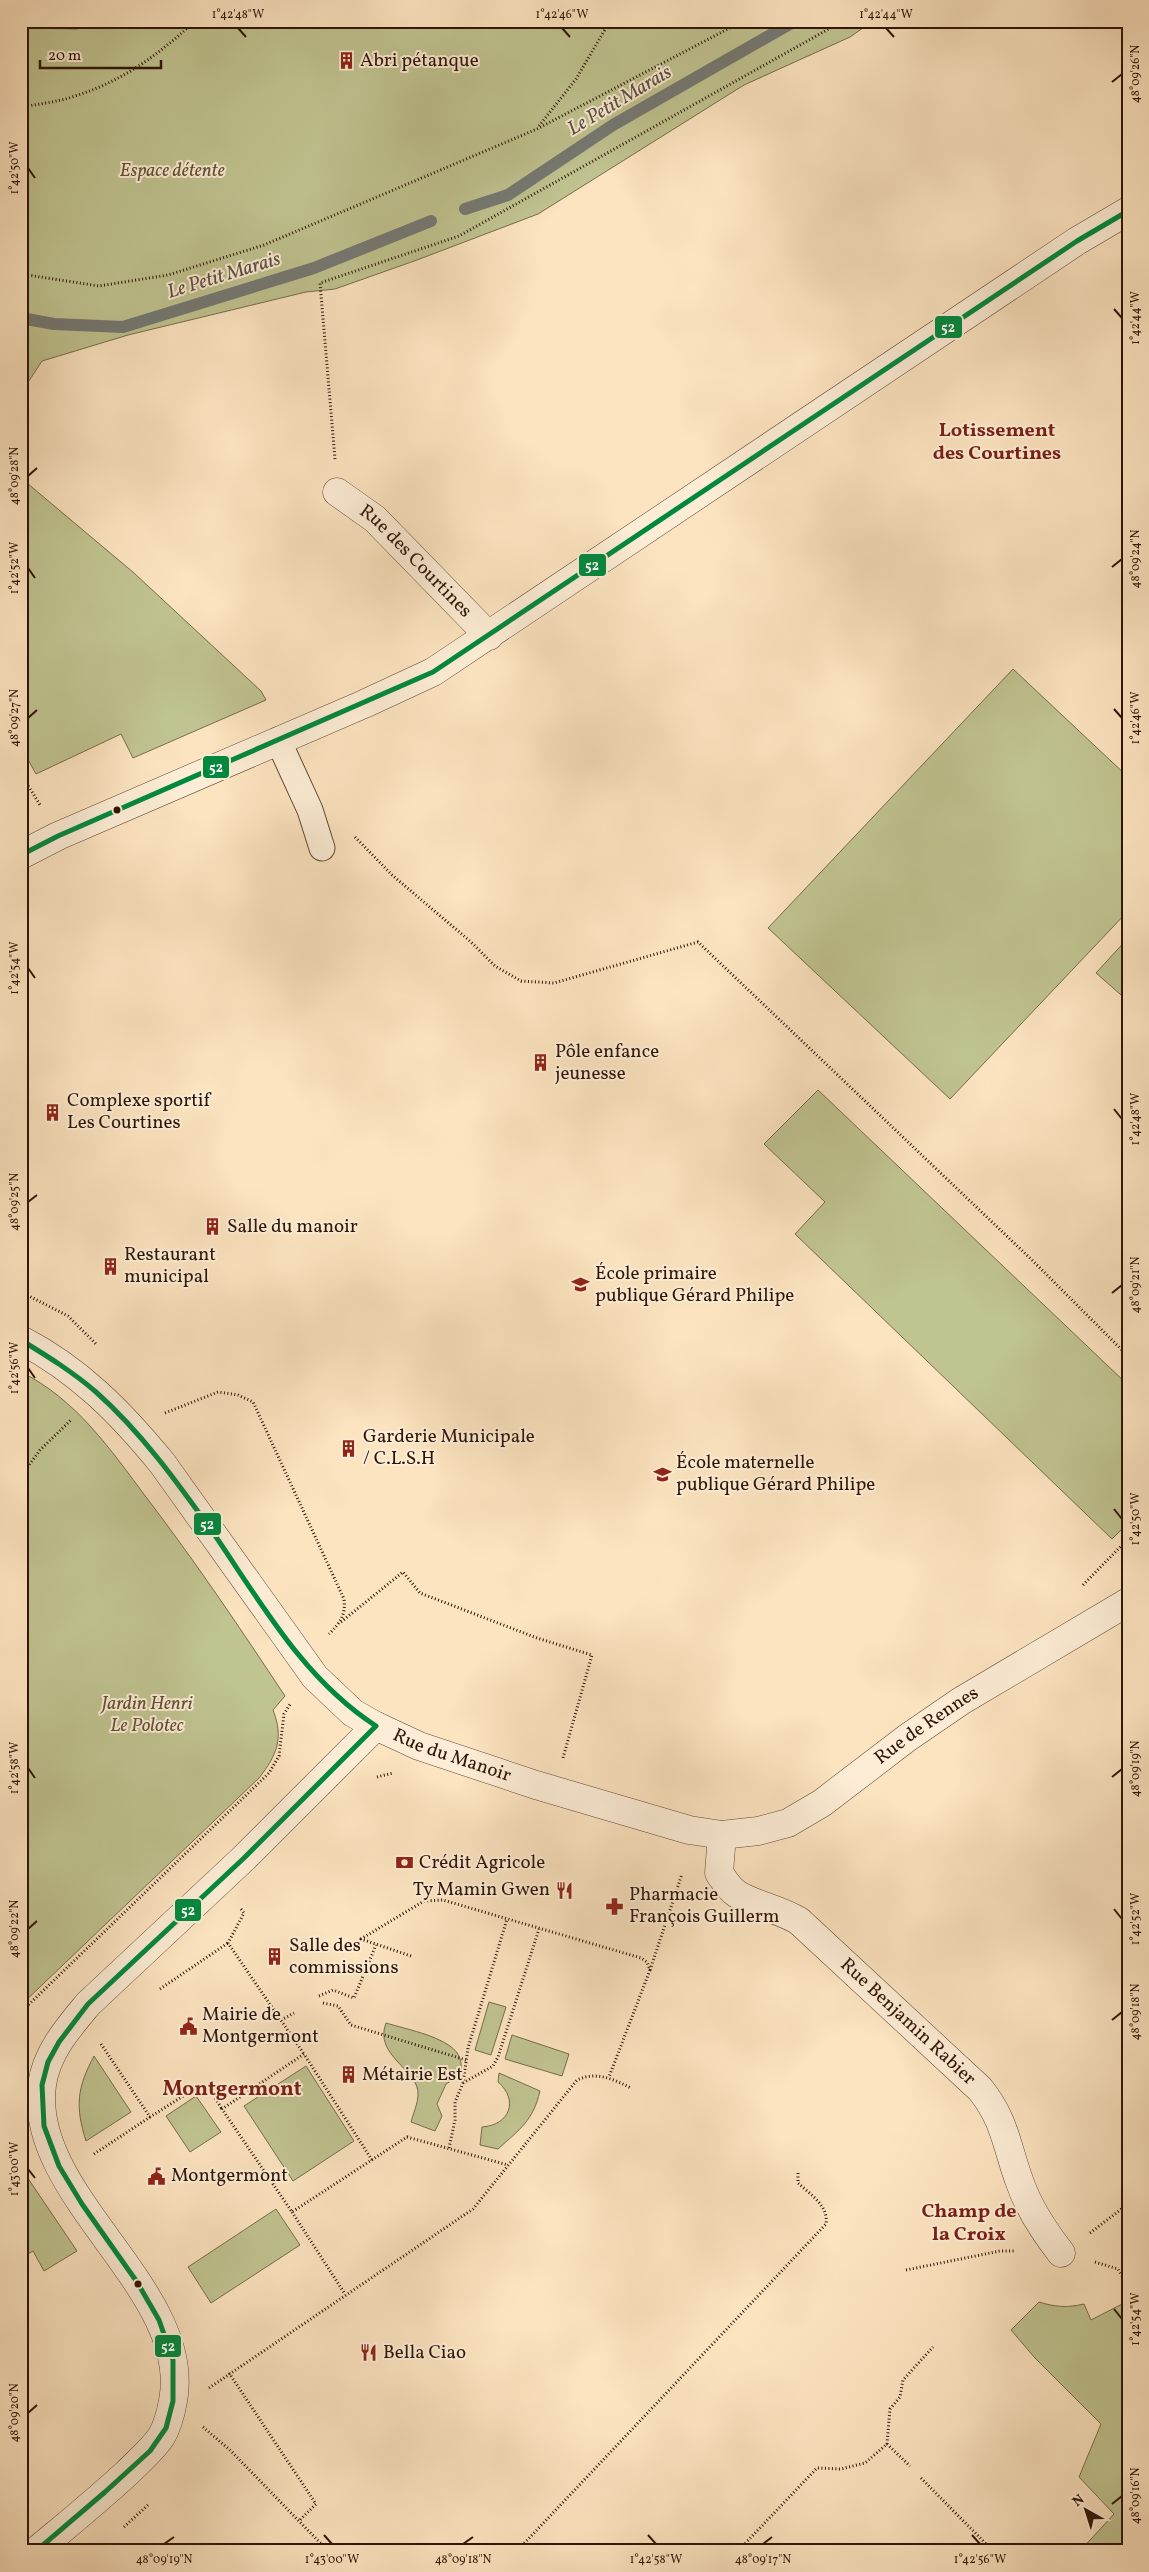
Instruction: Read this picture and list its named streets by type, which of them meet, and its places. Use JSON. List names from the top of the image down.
{
  "streets": {
    "street": [
      "Rue des Courtines",
      "Rue de Rennes",
      "Rue du Manoir",
      "Rue Benjamin Rabier"
    ]
  },
  "crossings": [
    ["Rue de Rennes", "Rue du Manoir"],
    ["Rue de Rennes", "Rue Benjamin Rabier"],
    ["Rue du Manoir", "Rue Benjamin Rabier"]
  ],
  "districts": ["Lotissement des Courtines", "Montgermont", "Champ de la Croix"],
  "water": ["Le Petit Marais"],
  "parks": ["Espace détente", "Jardin Henri Le Polotec"],
  "places": {
    "building": [
      "Abri pétanque",
      "Pôle enfance jeunesse",
      "Complexe sportif Les Courtines",
      "Salle du manoir",
      "Restaurant municipal",
      "Garderie Municipale / C.L.S.H",
      "Salle des commissions",
      "Métairie Est"
    ],
    "school or university": ["École primaire publique Gérard Philipe", "École maternelle publique Gérard Philipe"],
    "bank": ["Crédit Agricole"],
    "restaurant": ["Ty Mamin Gwen", "Bella Ciao"],
    "pharmacy": ["Pharmacie François Guillerm"],
    "public building": ["Mairie de Montgermont", "Montgermont"]
  },
  "lines": ["transit line 52"],
  "scale_bar": "20 m",
  "north": "top left",
  "coordinates": [
    "1°42'48\"W",
    "1°42'46\"W",
    "1°42'44\"W",
    "48°09'26\"N",
    "1°42'50\"W",
    "48°09'28\"N",
    "48°09'24\"N",
    "1°42'52\"W",
    "48°09'27\"N",
    "1°42'54\"W",
    "48°09'25\"N",
    "48°09'21\"N",
    "1°42'56\"W",
    "1°42'58\"W",
    "48°09'19\"N",
    "48°09'22\"N",
    "48°09'18\"N",
    "1°43'00\"W",
    "48°09'20\"N",
    "48°09'16\"N",
    "48°09'17\"N"
  ]
}
